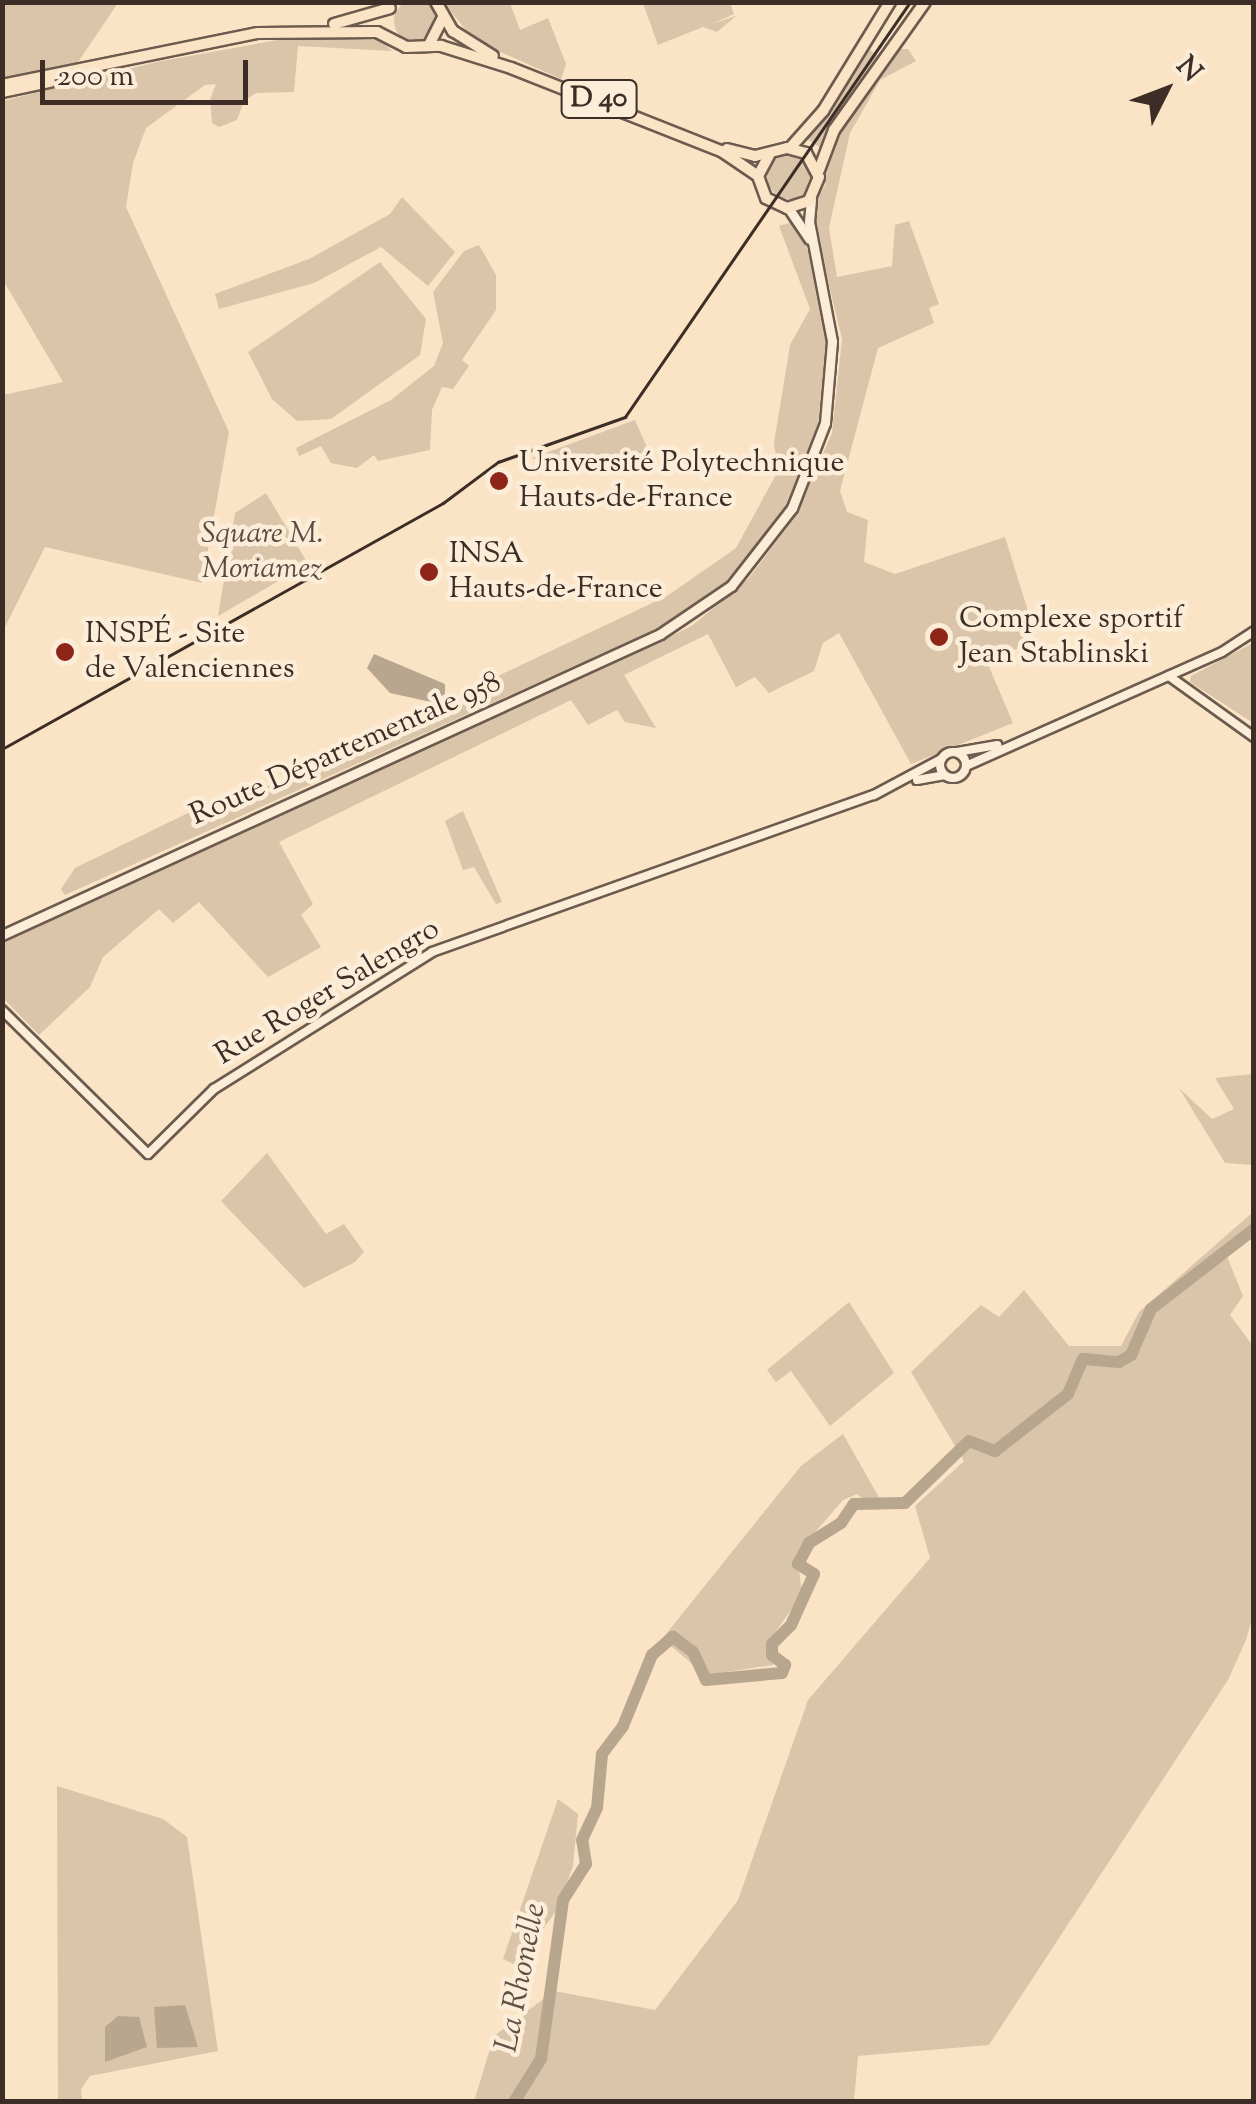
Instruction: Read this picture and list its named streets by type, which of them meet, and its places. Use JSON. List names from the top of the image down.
{
  "streets": {
    "main road": ["D 40", "Route Départementale 958"],
    "street": ["Rue Roger Salengro"]
  },
  "crossings": [
    ["D 40", "Route Départementale 958"]
  ],
  "water": ["La Rhonelle"],
  "parks": ["Square M. Moriamez"],
  "places": [
    "Université Polytechnique Hauts-de-France",
    "INSA Hauts-de-France",
    "Complexe sportif Jean Stablinski",
    "INSPÉ - Site de Valenciennes"
  ],
  "scale_bar": "200 m",
  "north": "top right"
}
